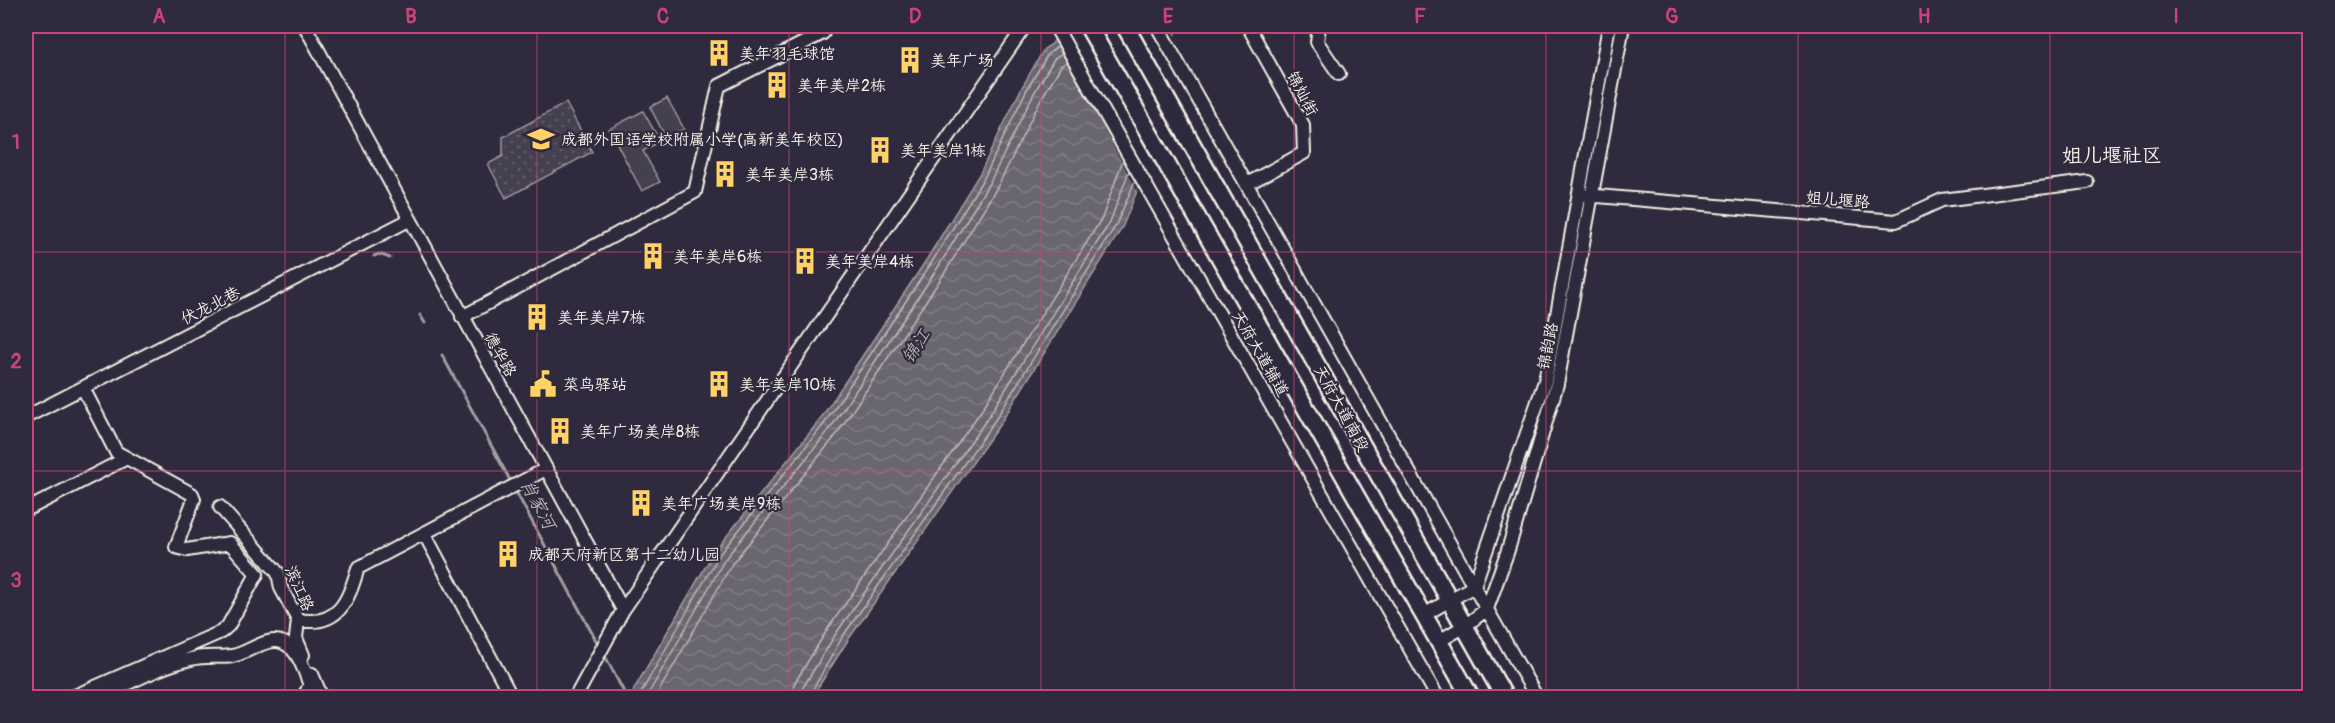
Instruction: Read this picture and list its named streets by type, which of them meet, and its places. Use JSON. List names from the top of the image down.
{
  "streets": {
    "main road": ["天府大道南段"],
    "street": [
      "锦灿街",
      "姐儿堰路",
      "伏龙北巷",
      "锦韵路",
      "天府大道辅道",
      "德华路",
      "滨江路"
    ]
  },
  "crossings": [
    ["姐儿堰路", "锦韵路"],
    ["伏龙北巷", "德华路"]
  ],
  "districts": ["姐儿堰社区"],
  "water": ["锦江", "肖家河"],
  "places": {
    "building": [
      "美年羽毛球馆",
      "美年广场",
      "美年美岸2栋",
      "美年美岸1栋",
      "美年美岸3栋",
      "美年美岸6栋",
      "美年美岸4栋",
      "美年美岸7栋",
      "美年美岸10栋",
      "美年广场美岸8栋",
      "美年广场美岸9栋",
      "成都天府新区第十二幼儿园"
    ],
    "school or university": ["成都外国语学校附属小学(高新美年校区)"],
    "public building": ["菜鸟驿站"]
  },
  "grid": {
    "columns": [
      "A",
      "B",
      "C",
      "D",
      "E",
      "F",
      "G",
      "H",
      "I"
    ],
    "rows": ["1", "2", "3"]
  }
}
